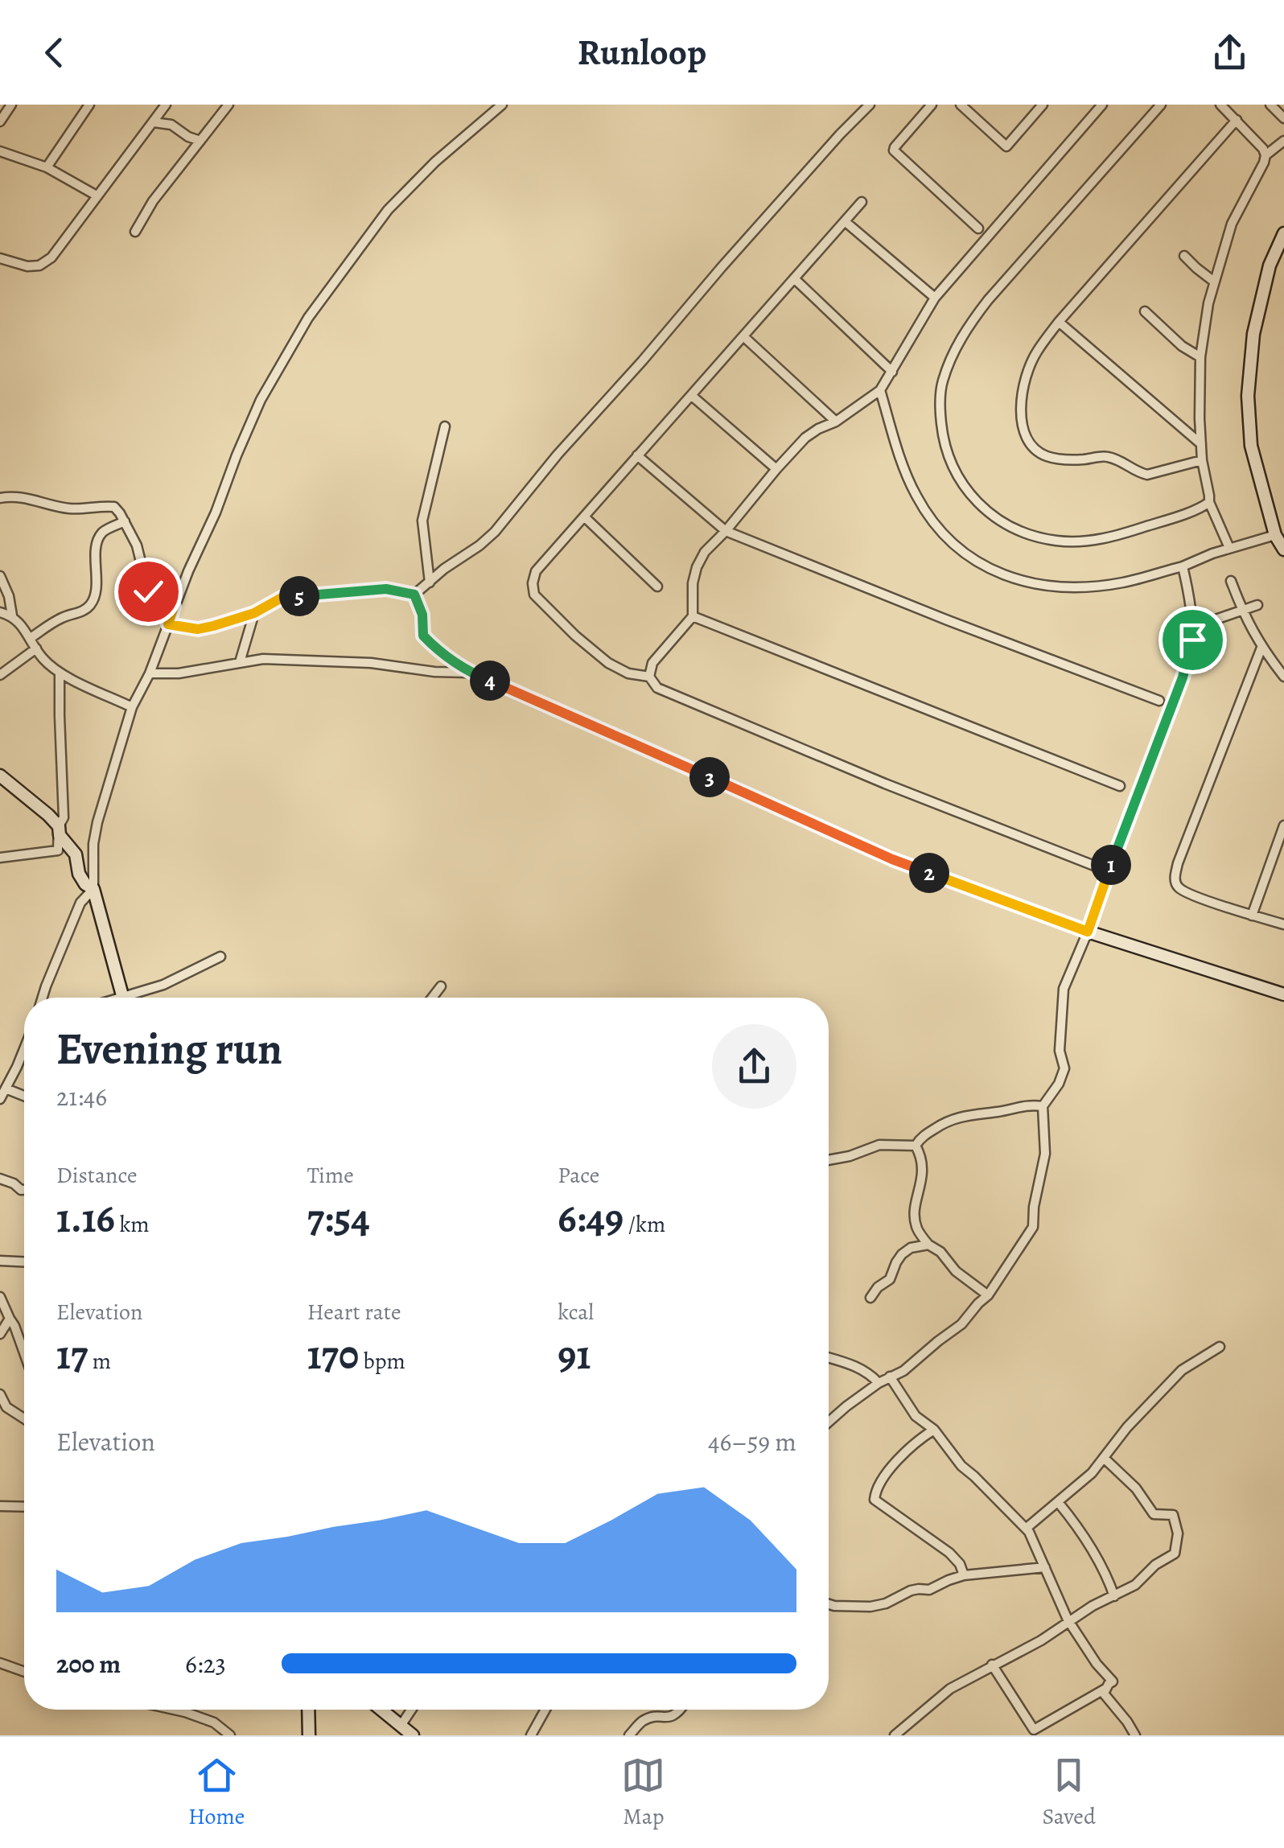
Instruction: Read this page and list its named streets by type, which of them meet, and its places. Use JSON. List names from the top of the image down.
{
  "page": {
    "header": "Runloop",
    "pins": [
      "5",
      "4",
      "3",
      "1",
      "2"
    ],
    "heading": ["Evening run", "21:46"],
    "stats": [
      ["Distance", "1.16 km"],
      ["Time", "7:54"],
      ["Pace", "6:49 /km"],
      ["Elevation", "17 m"],
      ["Heart rate", "170 bpm"],
      ["kcal", "91"]
    ],
    "chart": ["Elevation", "46–59 m"],
    "list": [
      {
        "name": "200 m",
        "note": "6:23"
      }
    ],
    "tabs": ["Home", "Map", "Saved"]
  }
}
